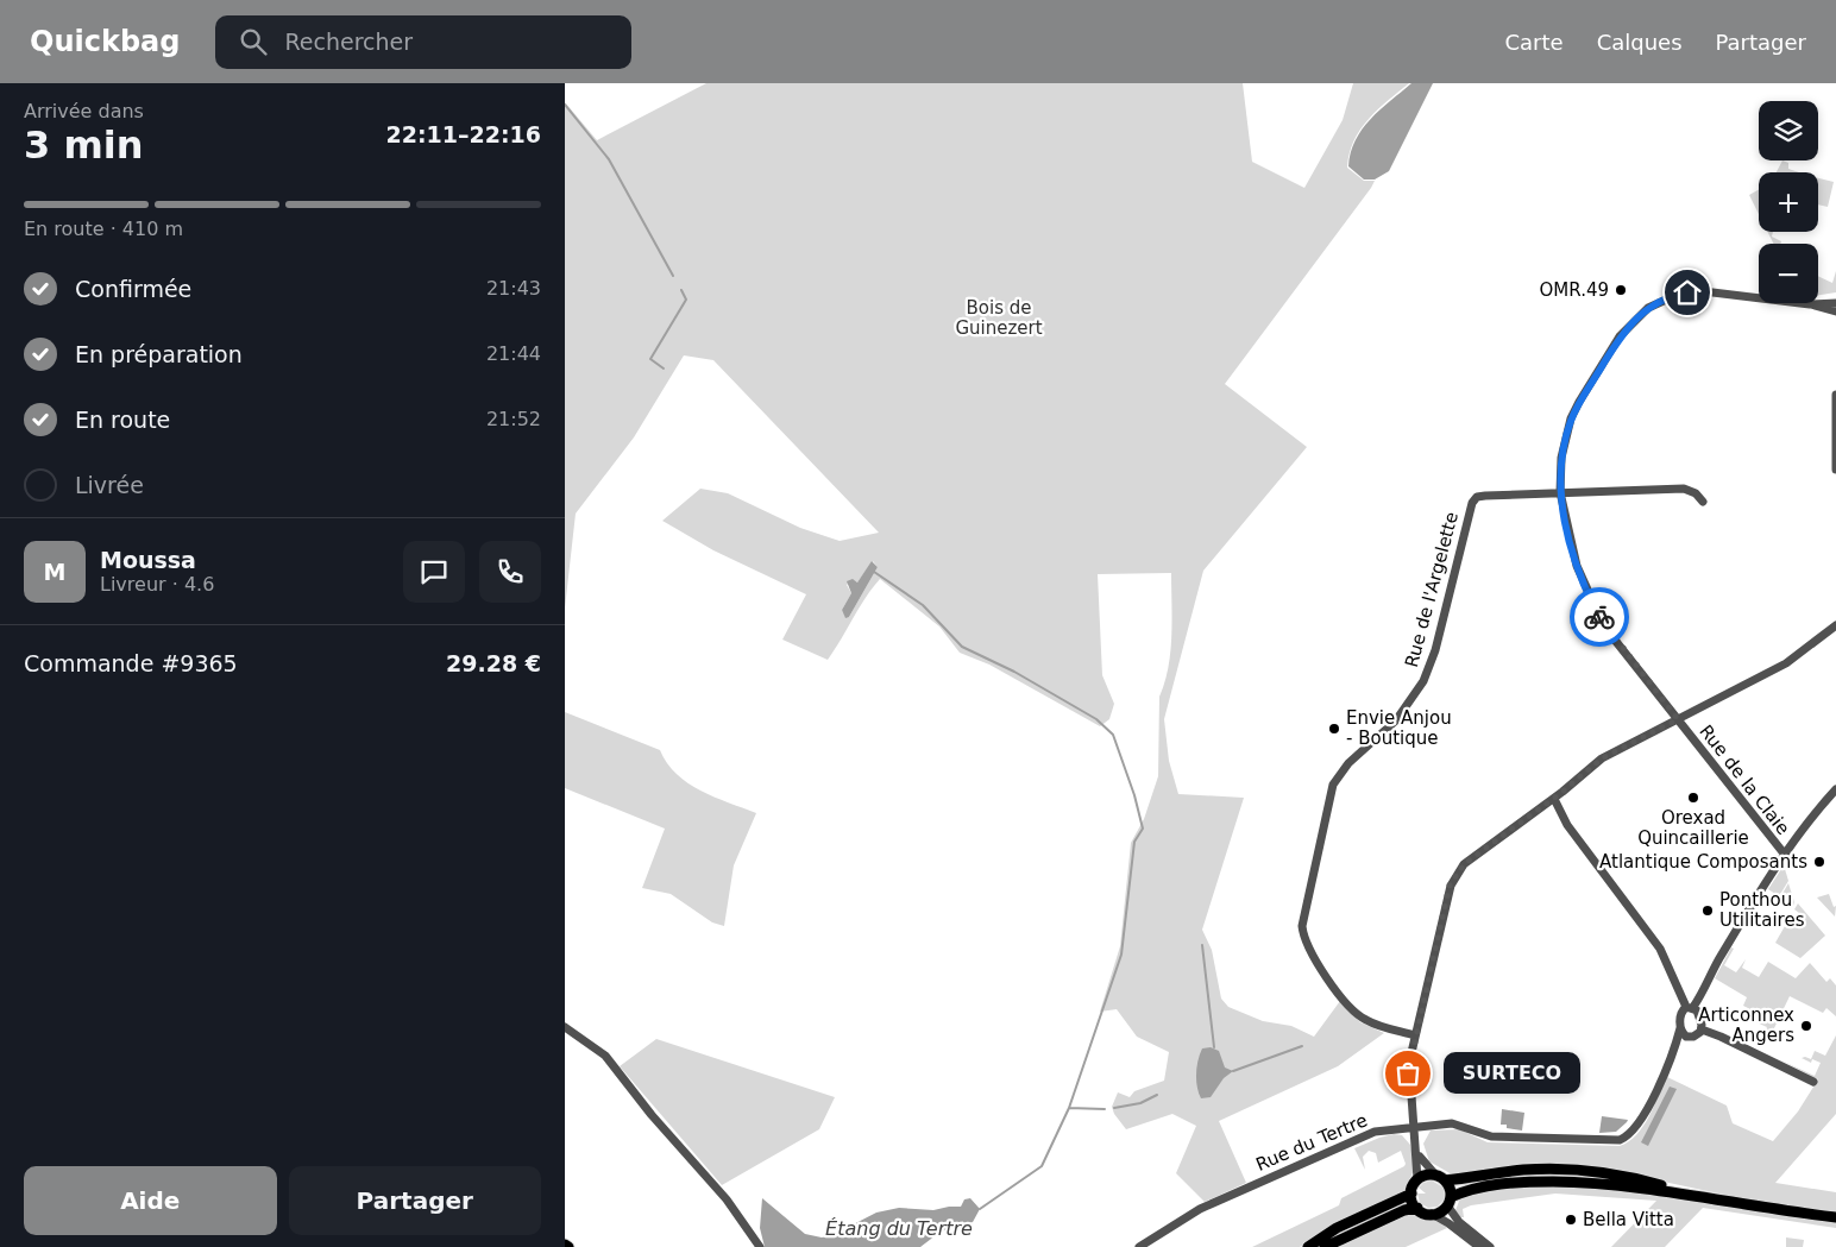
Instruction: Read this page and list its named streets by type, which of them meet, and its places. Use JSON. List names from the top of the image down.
{
  "streets": {
    "street": ["Rue de l'Argelette", "Rue de la Claie", "Rue du Tertre"]
  },
  "crossings": [
    ["Rue de l'Argelette", "Rue de la Claie"]
  ],
  "water": ["Étang du Tertre"],
  "parks": ["Bois de Guinezert"],
  "places": [
    "OMR.49",
    "Envie Anjou - Boutique",
    "Orexad Quincaillerie",
    "Atlantique Composants",
    "Ponthou Utilitaires",
    "Articonnex Angers",
    "SURTECO",
    "Bella Vitta"
  ],
  "page": {
    "header": "Quickbag",
    "search": "Rechercher",
    "nav": ["Carte", "Calques", "Partager"],
    "heading": ["3 min", "Arrivée dans", "22:11–22:16"],
    "panel": [
      "Moussa",
      "Livreur · 4.6",
      "Commande #9365",
      "29.28 €"
    ],
    "map_buttons": ["+", "−"],
    "bar": "En route · 410 m",
    "list": [
      ["Confirmée", "21:43"],
      ["En préparation", "21:44"],
      ["En route", "21:52"],
      "Livrée"
    ],
    "round": "M",
    "bubble": "SURTECO",
    "buttons": ["Aide", "Partager"]
  }
}
